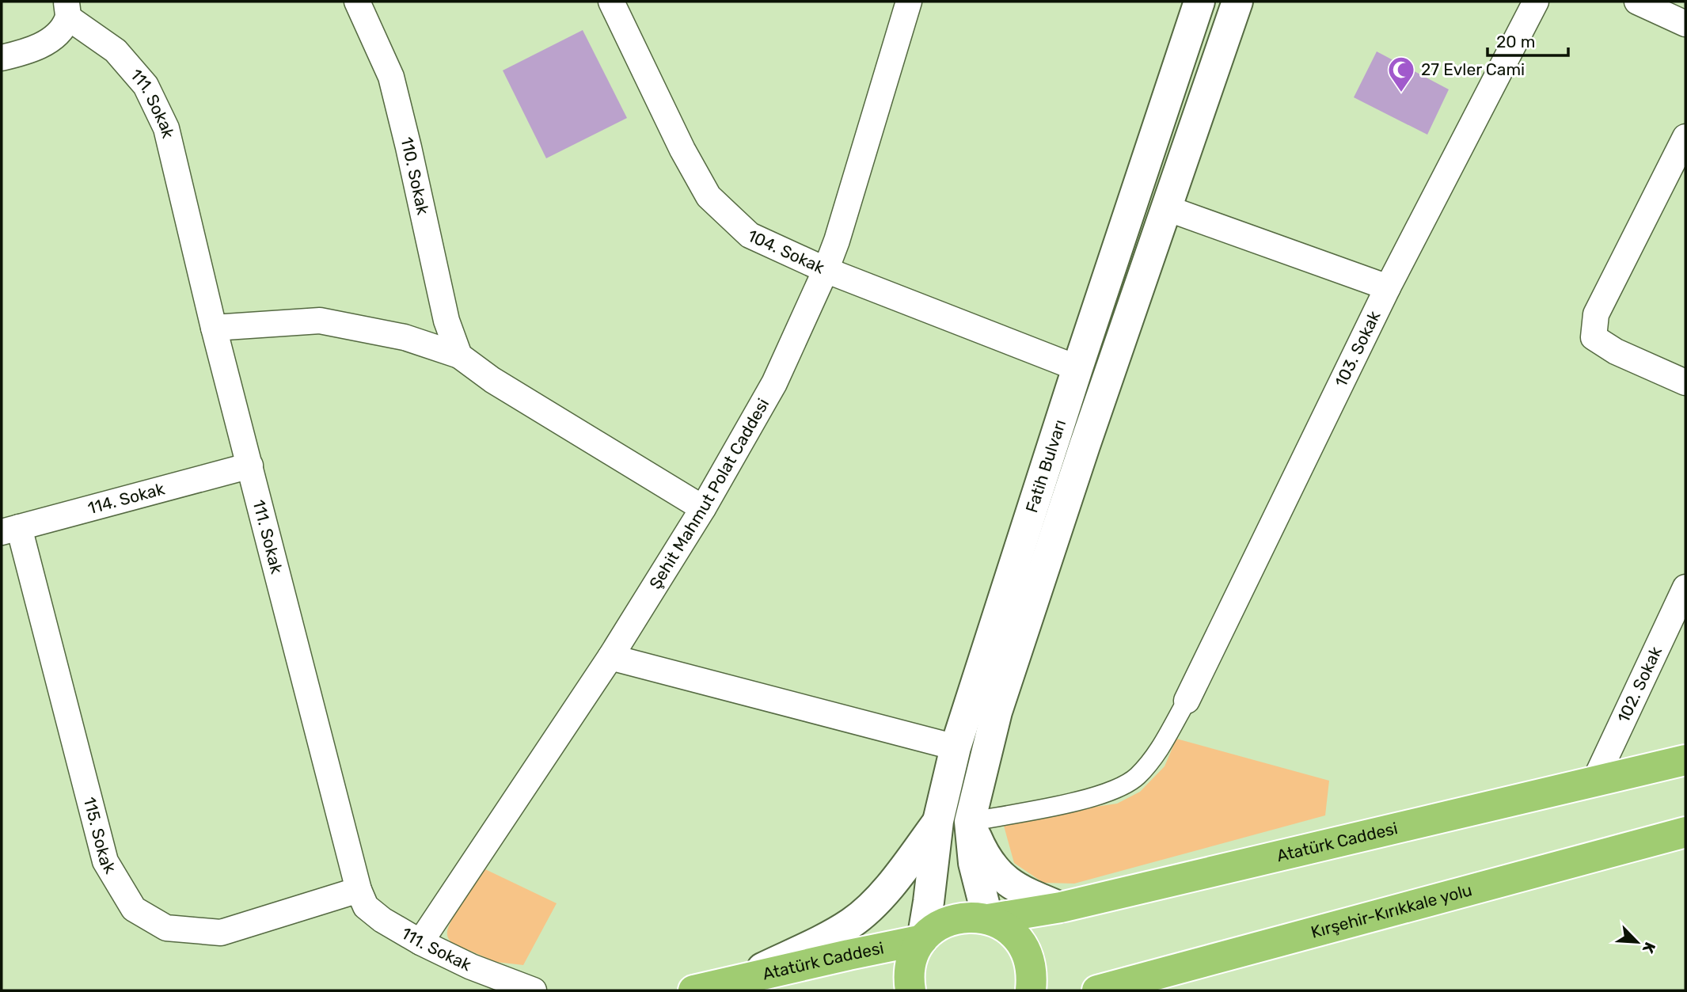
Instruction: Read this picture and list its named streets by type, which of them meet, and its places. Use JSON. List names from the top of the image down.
{
  "streets": {
    "highway": ["Atatürk Caddesi", "Kırşehir-Kırıkkale yolu"],
    "main road": ["Fatih Bulvarı"],
    "street": [
      "111. Sokak",
      "110. Sokak",
      "104. Sokak",
      "103. Sokak",
      "Şehit Mahmut Polat Caddesi",
      "114. Sokak",
      "102. Sokak",
      "115. Sokak"
    ]
  },
  "crossings": [
    ["111. Sokak", "Şehit Mahmut Polat Caddesi"],
    ["111. Sokak", "114. Sokak"],
    ["111. Sokak", "115. Sokak"],
    ["104. Sokak", "Fatih Bulvarı"],
    ["104. Sokak", "Şehit Mahmut Polat Caddesi"],
    ["Fatih Bulvarı", "Atatürk Caddesi"],
    ["114. Sokak", "115. Sokak"],
    ["102. Sokak", "Atatürk Caddesi"]
  ],
  "places": {
    "mosque": ["27 Evler Cami"]
  },
  "scale_bar": "20 m",
  "north": "bottom right"
}
